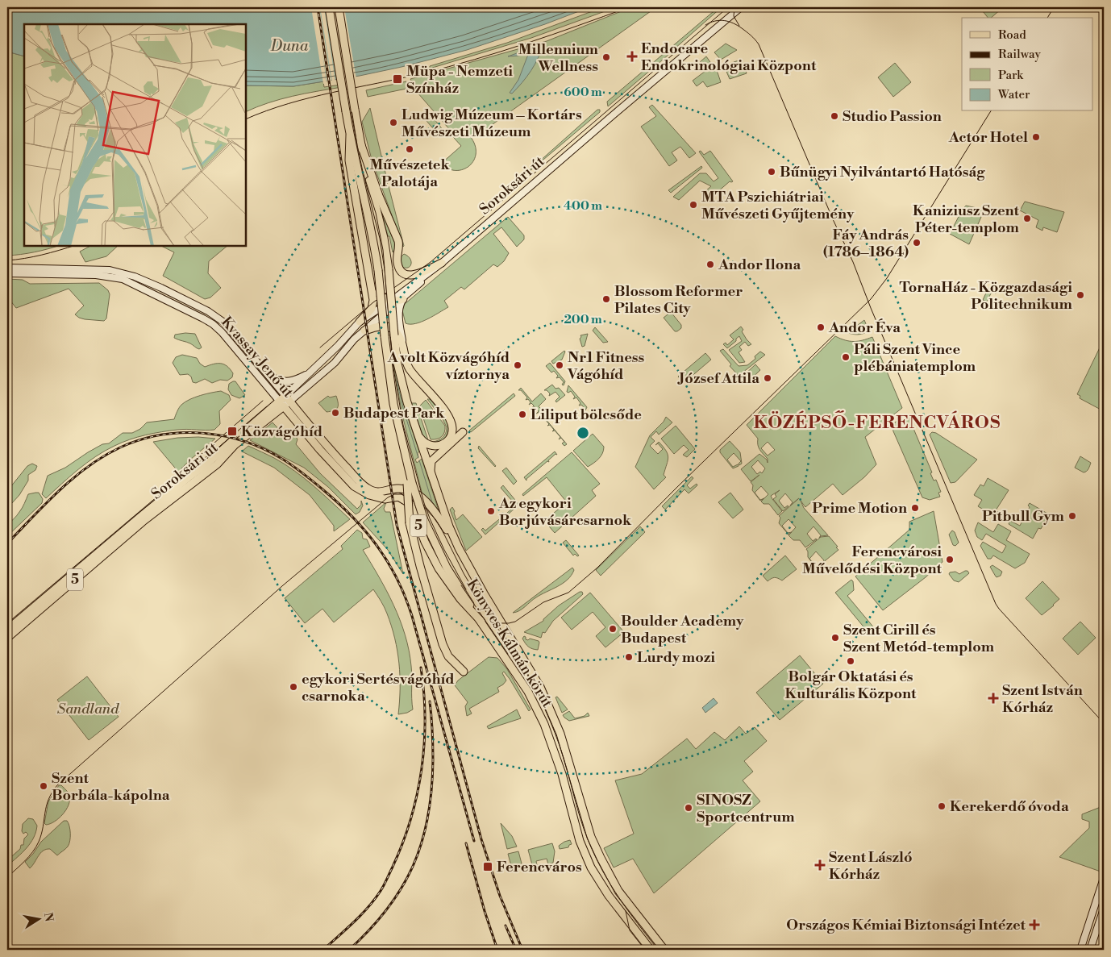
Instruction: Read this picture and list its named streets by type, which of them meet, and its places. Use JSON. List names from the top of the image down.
{
  "streets": {
    "main road": [
      "Soroksári út",
      "Kvassay Jenő út",
      "5",
      "Könyves Kálmán körút"
    ]
  },
  "crossings": [
    ["Soroksári út", "Kvassay Jenő út"],
    ["Kvassay Jenő út", "5"],
    ["5", "Könyves Kálmán körút"]
  ],
  "districts": ["KÖZÉPSŐ-FERENCVÁROS"],
  "water": ["Duna"],
  "parks": ["Sandland"],
  "places": {
    "health": [
      "Endocare Endokrinológiai Központ",
      "Szent István Kórház",
      "Szent László Kórház",
      "Országos Kémiai Biztonsági Intézet"
    ],
    "other": [
      "Millennium Wellness",
      "Studio Passion",
      "Ludwig Múzeum – Kortárs Művészeti Múzeum",
      "Actor Hotel",
      "Művészetek Palotája",
      "Bűnügyi Nyilvántartó Hatóság",
      "MTA Pszichiátriai Művészeti Gyűjtemény",
      "Kaniziusz Szent Péter-templom",
      "Fáy András (1786–1864)",
      "Andor Ilona",
      "TornaHáz - Közgazdasági Politechnikum",
      "Blossom Reformer Pilates City",
      "Andor Éva",
      "Páli Szent Vince plébániatemplom",
      "A volt Közvágóhíd víztornya",
      "Nr1 Fitness Vágóhíd",
      "József Attila",
      "Budapest Park",
      "Liliput bölcsőde",
      "Prime Motion",
      "Az egykori Borjúvásárcsarnok",
      "Pitbull Gym",
      "Ferencvárosi Művelődési Központ",
      "Boulder Academy Budapest",
      "Szent Cirill és Szent Metód-templom",
      "Lurdy mozi",
      "Bolgár Oktatási és Kulturális Központ",
      "egykori Sertésvágóhíd csarnoka",
      "Szent Borbála-kápolna",
      "Kerekerdő óvoda",
      "SINOSZ Sportcentrum"
    ],
    "transit": ["Müpa - Nemzeti Színház", "Közvágóhíd", "Ferencváros"]
  },
  "legend": [
    "Road",
    "Railway",
    "Park",
    "Water"
  ],
  "north": "right",
  "rings": ["600 m", "400 m", "200 m"]
}
